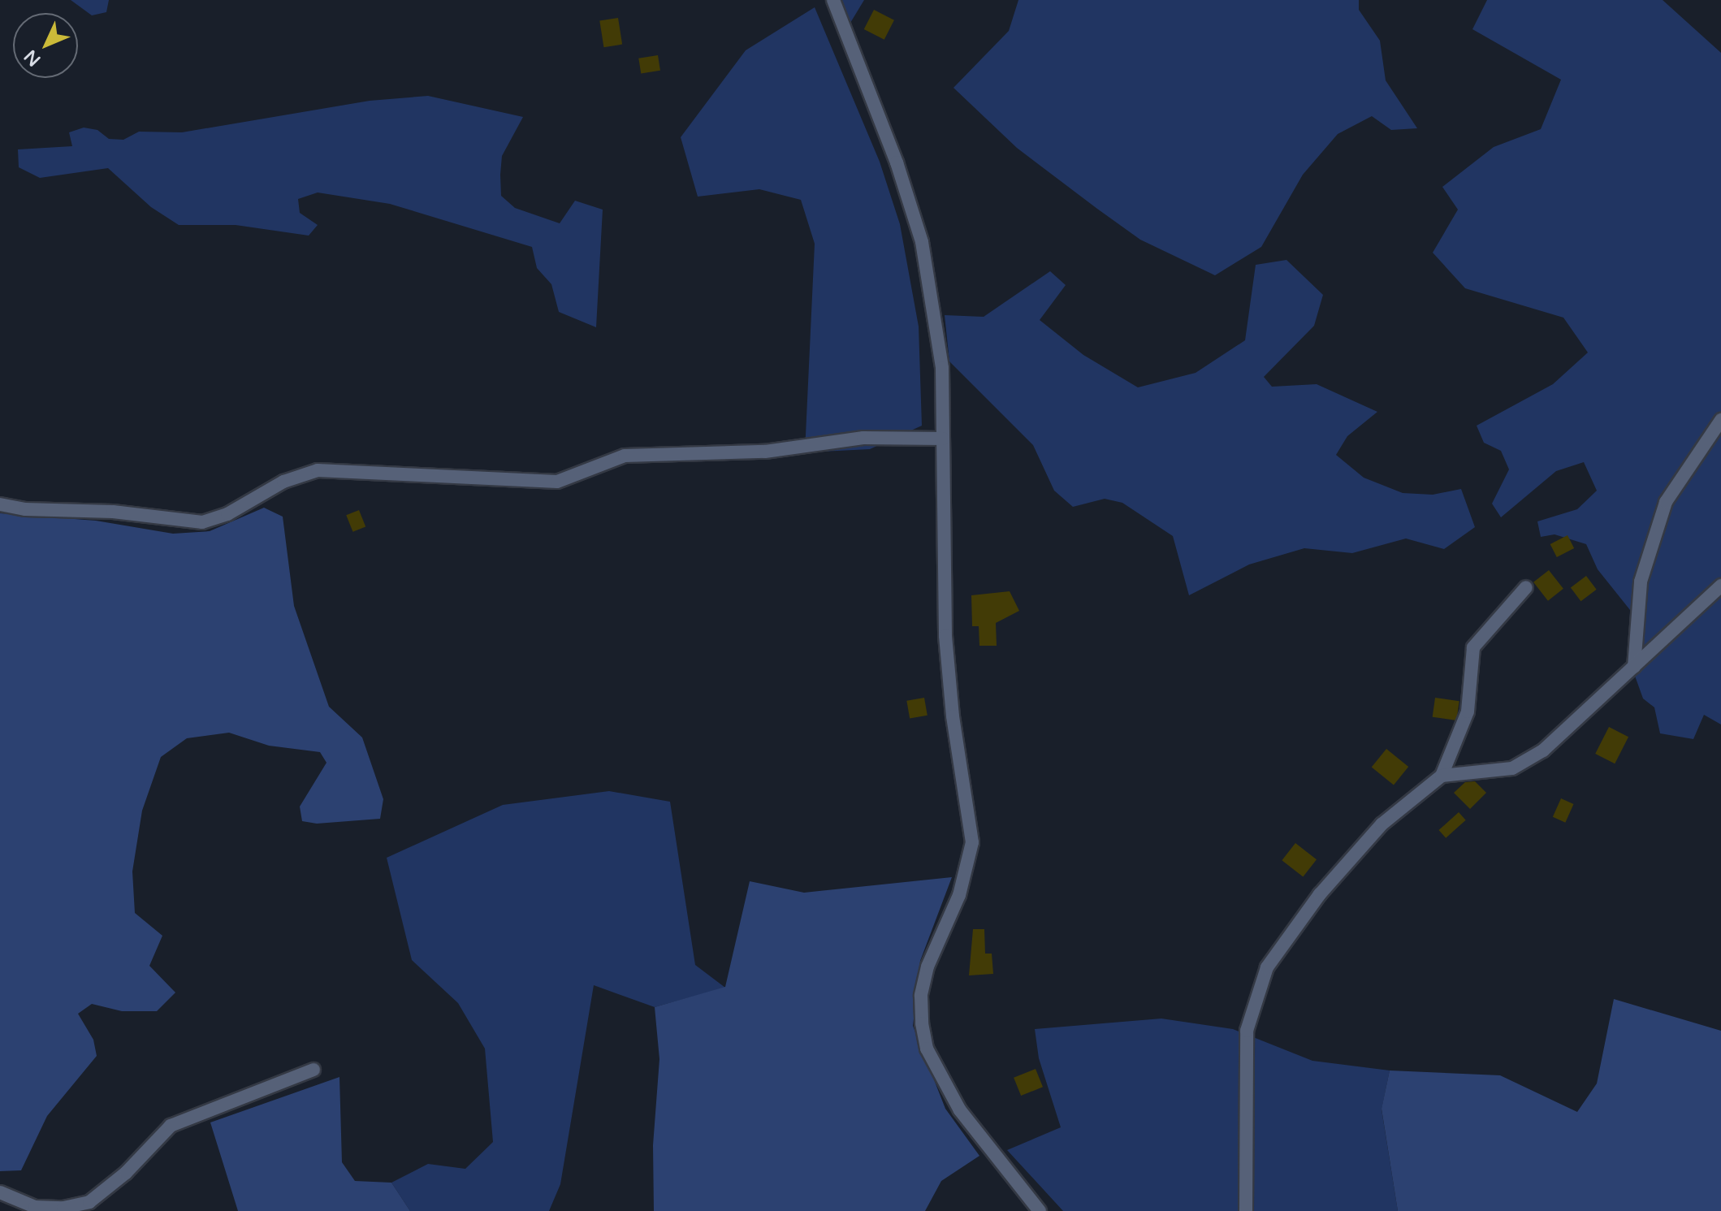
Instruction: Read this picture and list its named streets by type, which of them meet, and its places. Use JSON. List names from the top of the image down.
{
  "north": "bottom left"
}
